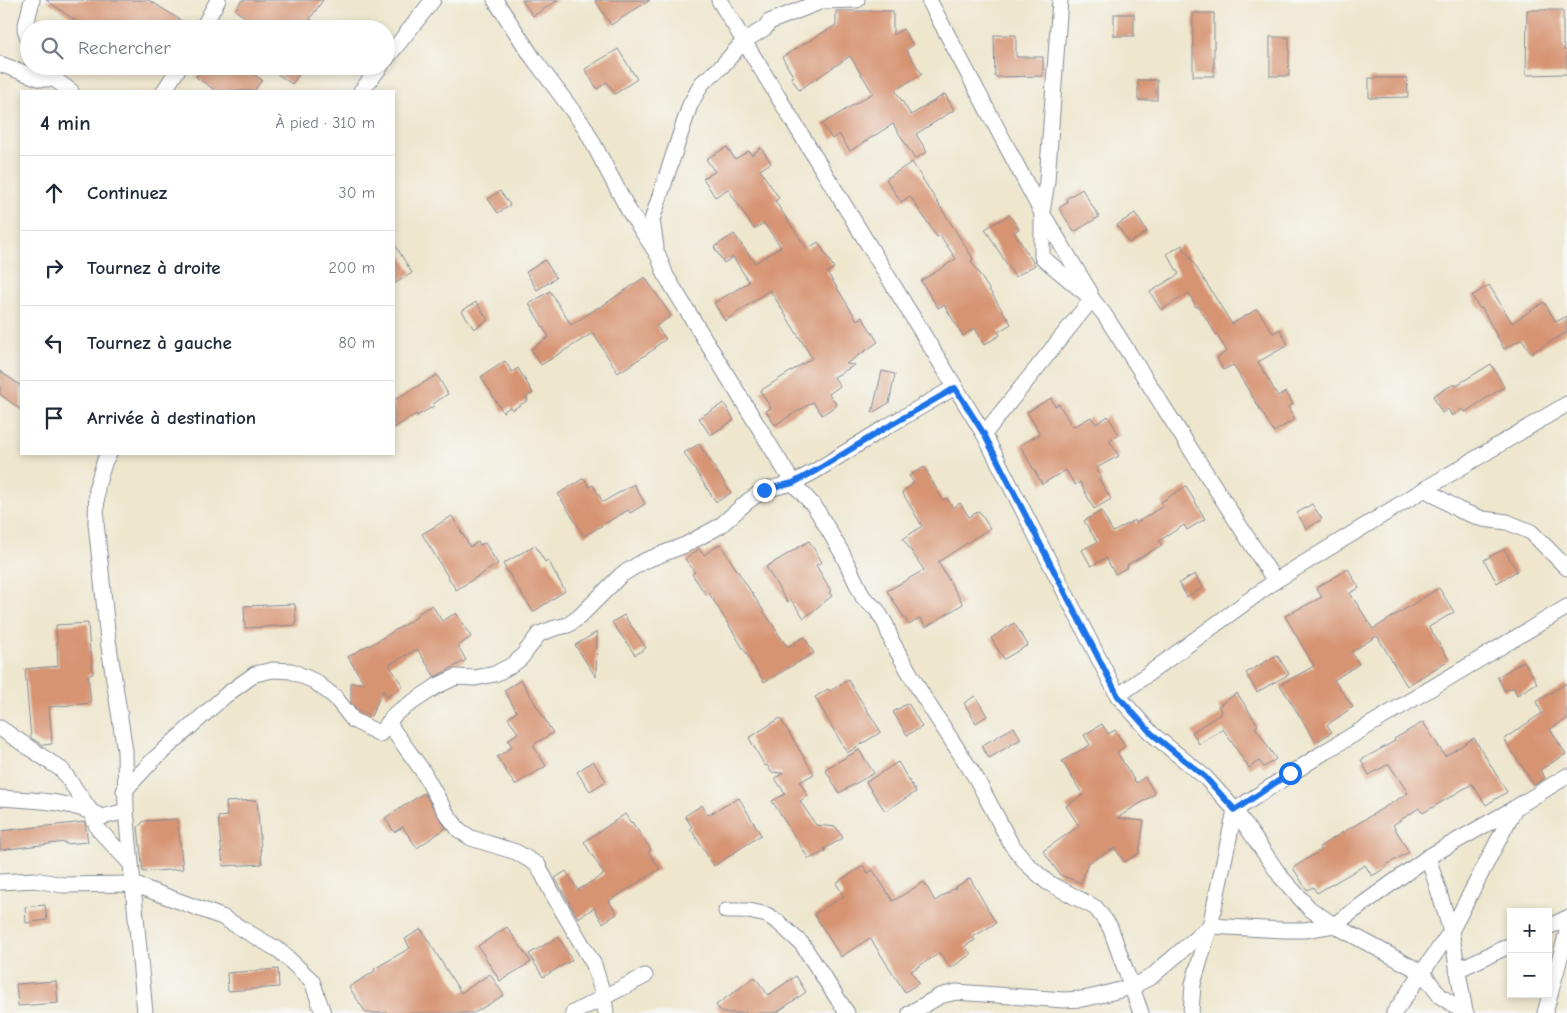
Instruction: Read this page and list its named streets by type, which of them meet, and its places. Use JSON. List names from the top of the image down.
{
  "page": {
    "search": "Rechercher",
    "heading": ["4 min", "À pied · 310 m"],
    "list": [
      ["Continuez", "30 m"],
      ["Tournez à droite", "200 m"],
      ["Tournez à gauche", "80 m"],
      "Arrivée à destination"
    ],
    "map_buttons": ["+", "−"]
  }
}
